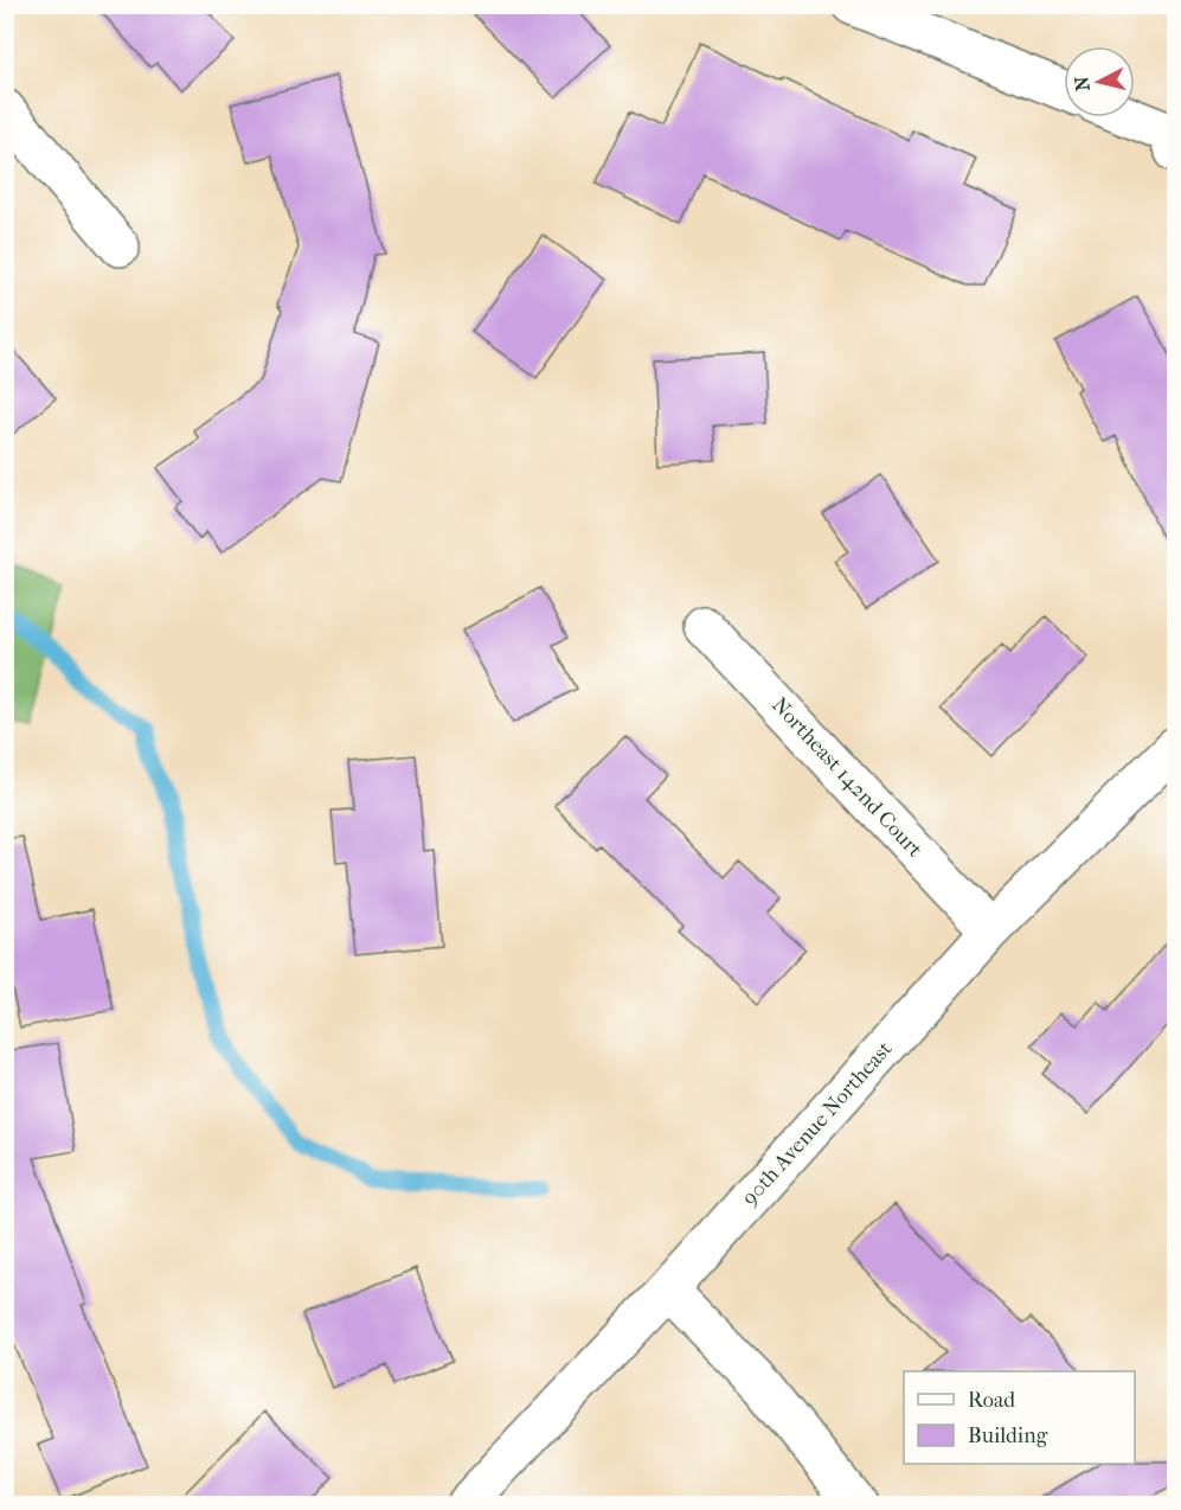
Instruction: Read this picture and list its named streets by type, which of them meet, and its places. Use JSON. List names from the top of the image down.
{
  "streets": {
    "street": ["Northeast 142nd Court", "90th Avenue Northeast"]
  },
  "crossings": [
    ["Northeast 142nd Court", "90th Avenue Northeast"]
  ],
  "legend": ["Road", "Building"],
  "north": "left"
}
